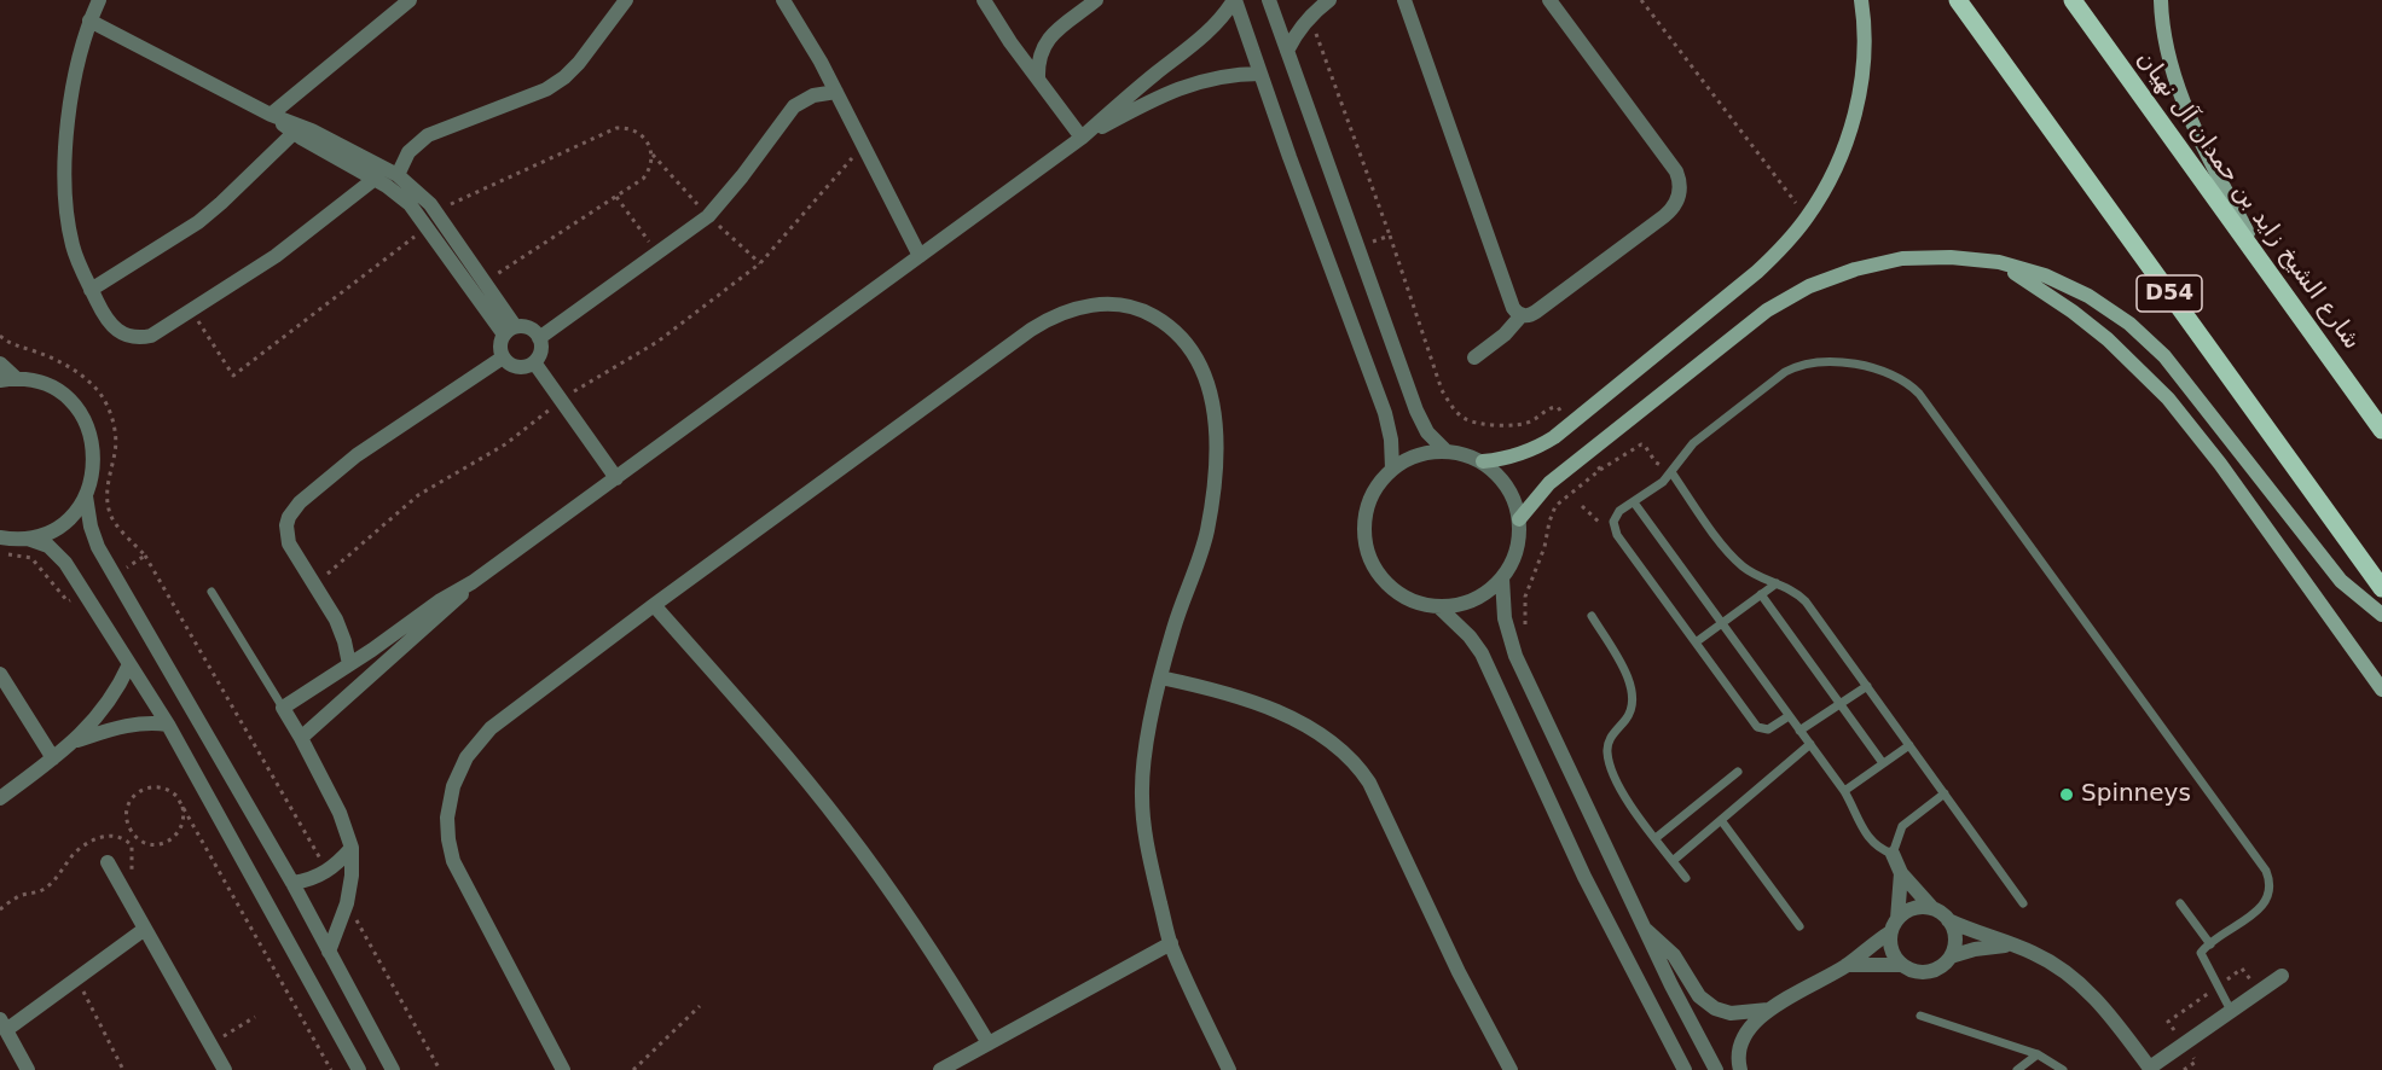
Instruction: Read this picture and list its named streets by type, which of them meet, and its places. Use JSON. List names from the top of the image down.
{
  "streets": {
    "main road": ["شارع الشيخ زايد بن حمدان آل نهيان", "D54"]
  },
  "places": ["Spinneys"]
}
